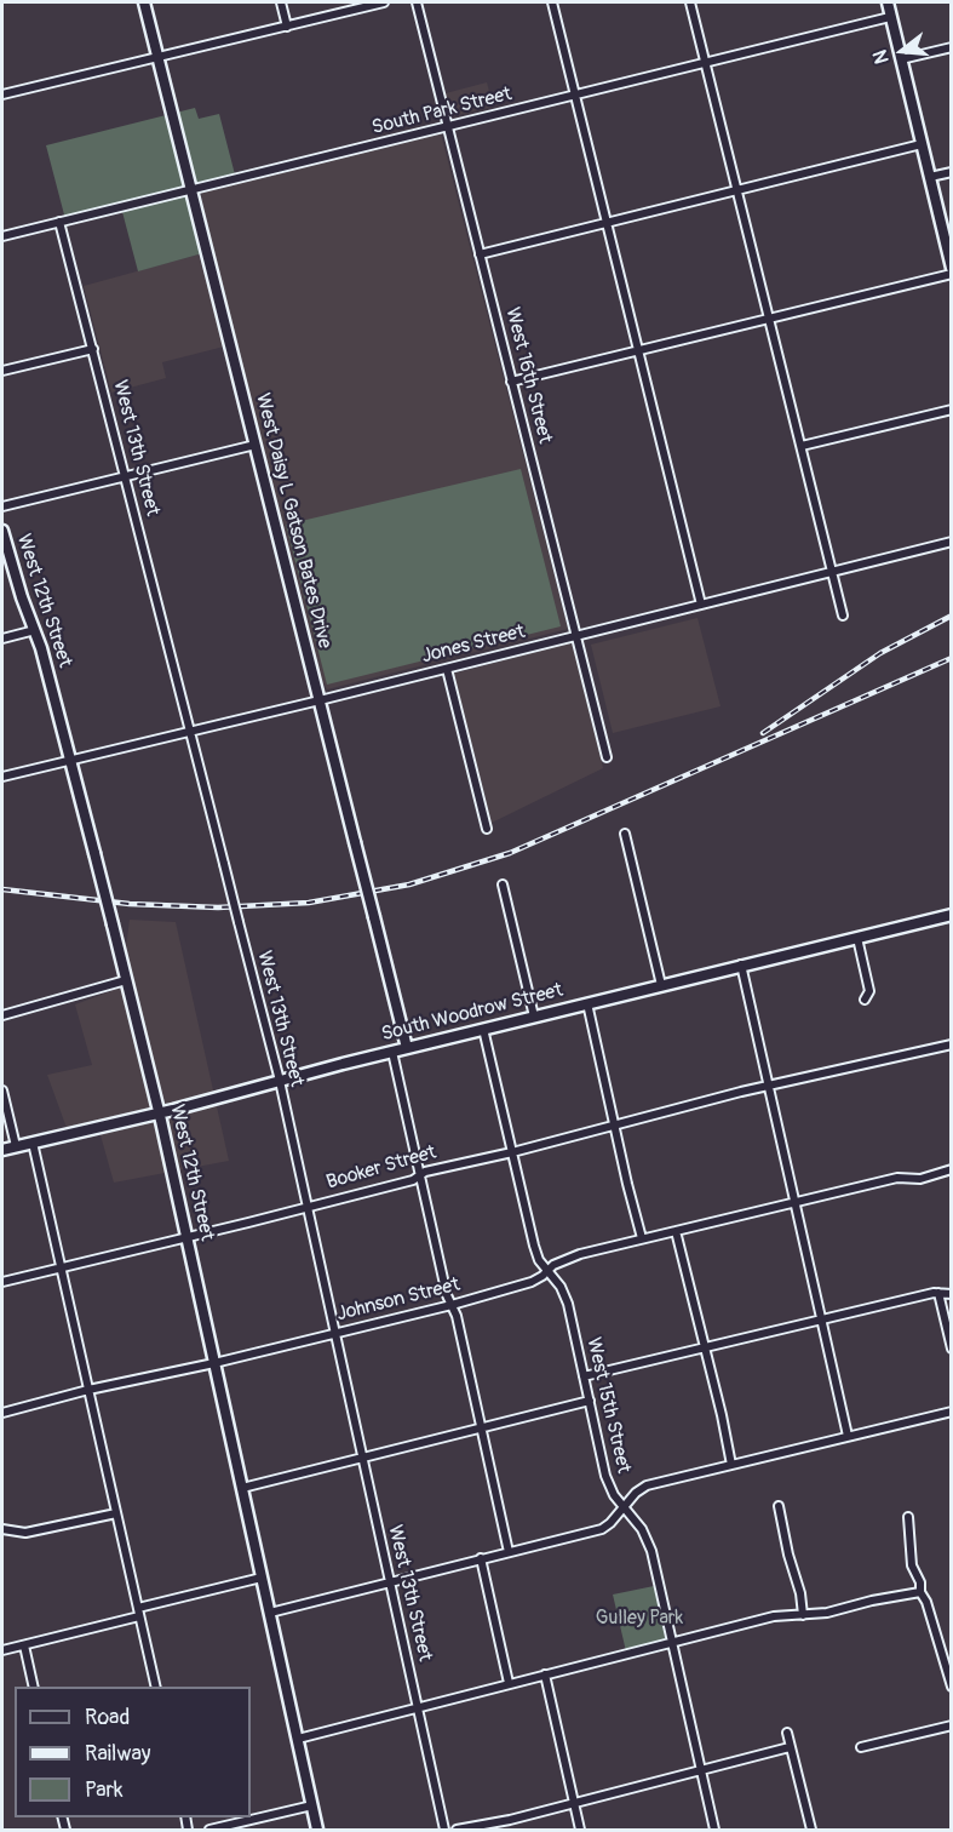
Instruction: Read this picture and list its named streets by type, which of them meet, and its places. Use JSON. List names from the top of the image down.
{
  "streets": {
    "main road": ["West Daisy L Gatson Bates Drive", "West 12th Street", "South Woodrow Street"],
    "street": [
      "South Park Street",
      "West 16th Street",
      "West 13th Street",
      "Jones Street",
      "Booker Street",
      "Johnson Street",
      "West 15th Street"
    ]
  },
  "crossings": [
    ["South Park Street", "West 16th Street"],
    ["South Park Street", "West 13th Street"],
    ["South Park Street", "West Daisy L Gatson Bates Drive"],
    ["West 16th Street", "Jones Street"],
    ["West 13th Street", "Jones Street"],
    ["West 13th Street", "South Woodrow Street"],
    ["West 13th Street", "Booker Street"],
    ["West 13th Street", "Johnson Street"],
    ["West Daisy L Gatson Bates Drive", "Jones Street"],
    ["West Daisy L Gatson Bates Drive", "South Woodrow Street"],
    ["West 12th Street", "Jones Street"],
    ["West 12th Street", "South Woodrow Street"],
    ["West 12th Street", "Booker Street"],
    ["West 12th Street", "Johnson Street"],
    ["South Woodrow Street", "West 15th Street"],
    ["Booker Street", "West 15th Street"],
    ["Johnson Street", "West 15th Street"]
  ],
  "parks": ["Gulley Park"],
  "legend": ["Road", "Railway", "Park"],
  "north": "left"
}
